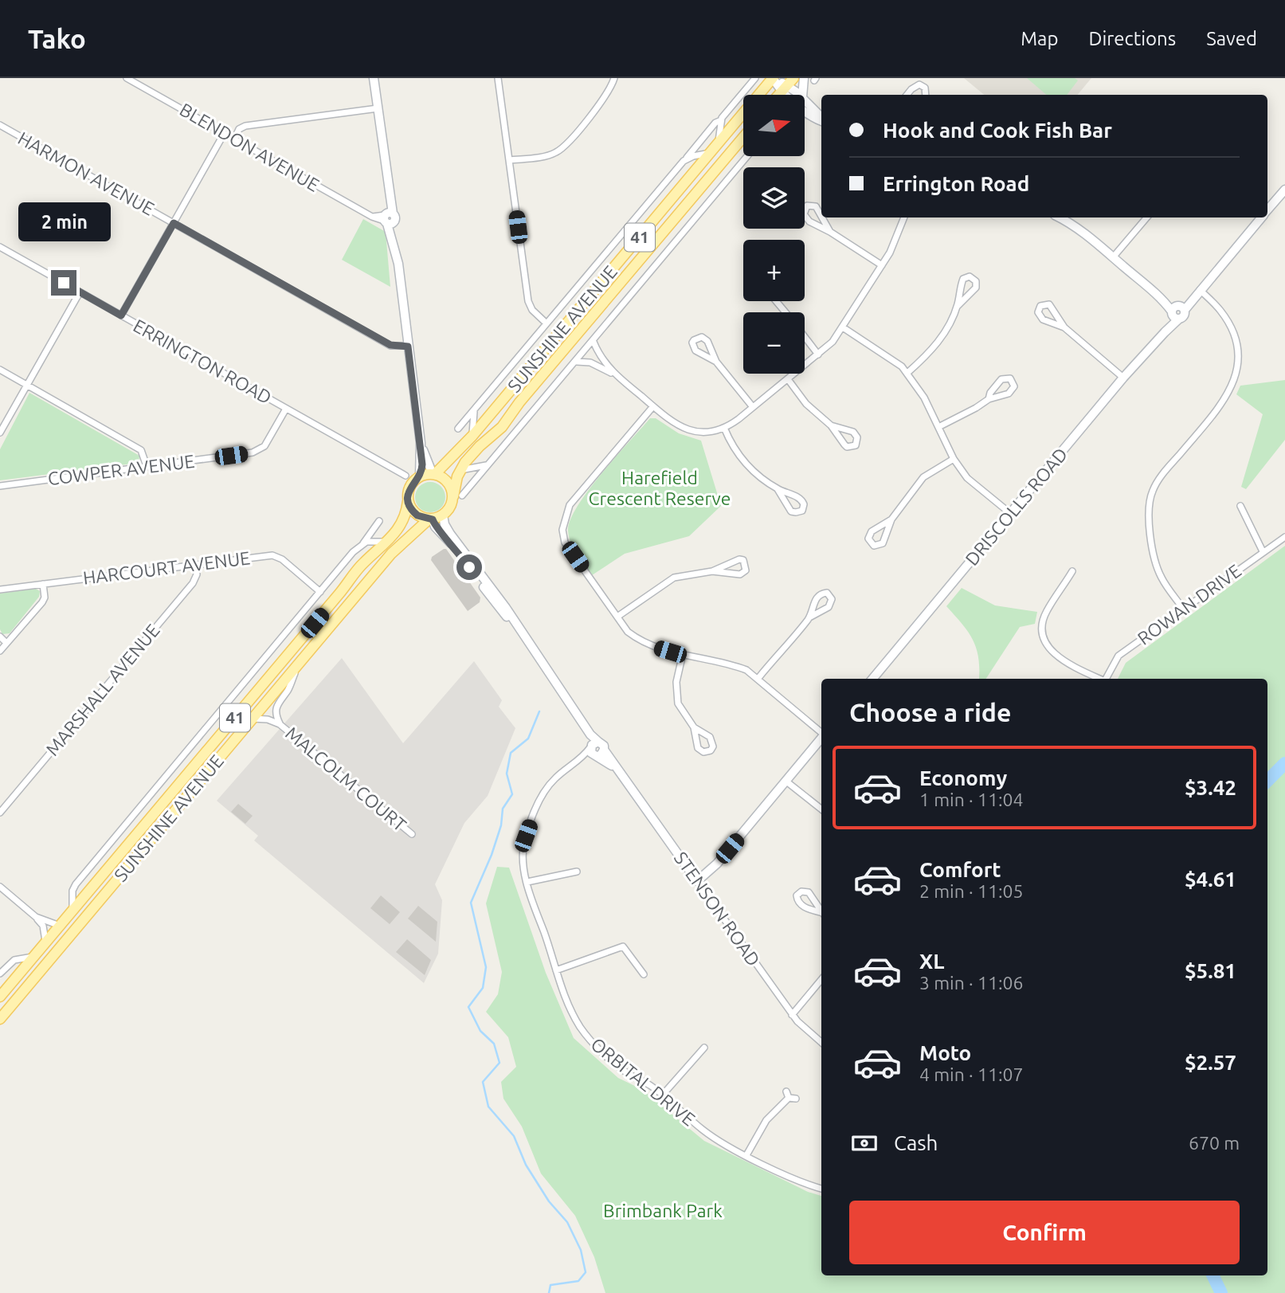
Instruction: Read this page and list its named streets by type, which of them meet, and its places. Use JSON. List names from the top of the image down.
{
  "streets": {
    "main road": ["41", "SUNSHINE AVENUE"],
    "street": [
      "BLENDON AVENUE",
      "HARMON AVENUE",
      "ERRINGTON ROAD",
      "COWPER AVENUE",
      "DRISCOLLS ROAD",
      "HARCOURT AVENUE",
      "ROWAN DRIVE",
      "MARSHALL AVENUE",
      "MALCOLM COURT",
      "STENSON ROAD",
      "ORBITAL DRIVE"
    ]
  },
  "crossings": [
    ["41", "SUNSHINE AVENUE"],
    ["41", "STENSON ROAD"],
    ["SUNSHINE AVENUE", "MALCOLM COURT"],
    ["SUNSHINE AVENUE", "STENSON ROAD"],
    ["ERRINGTON ROAD", "COWPER AVENUE"],
    ["HARCOURT AVENUE", "MARSHALL AVENUE"],
    ["STENSON ROAD", "ORBITAL DRIVE"]
  ],
  "parks": ["Harefield Crescent Reserve", "Brimbank Park"],
  "north": "right",
  "page": {
    "header": "Tako",
    "nav": ["Map", "Directions", "Saved"],
    "map_buttons": ["+", "−"],
    "banner": ["Hook and Cook Fish Bar", "Errington Road"],
    "bubble": "2 min",
    "heading": "Choose a ride",
    "list": [
      {
        "name": "Economy",
        "note": "1 min · 11:04",
        "value": "$3.42"
      },
      {
        "name": "Comfort",
        "note": "2 min · 11:05",
        "value": "$4.61"
      },
      {
        "name": "XL",
        "note": "3 min · 11:06",
        "value": "$5.81"
      },
      {
        "name": "Moto",
        "note": "4 min · 11:07",
        "value": "$2.57"
      }
    ],
    "pay": ["Cash", "670 m"],
    "buttons": "Confirm"
  }
}
